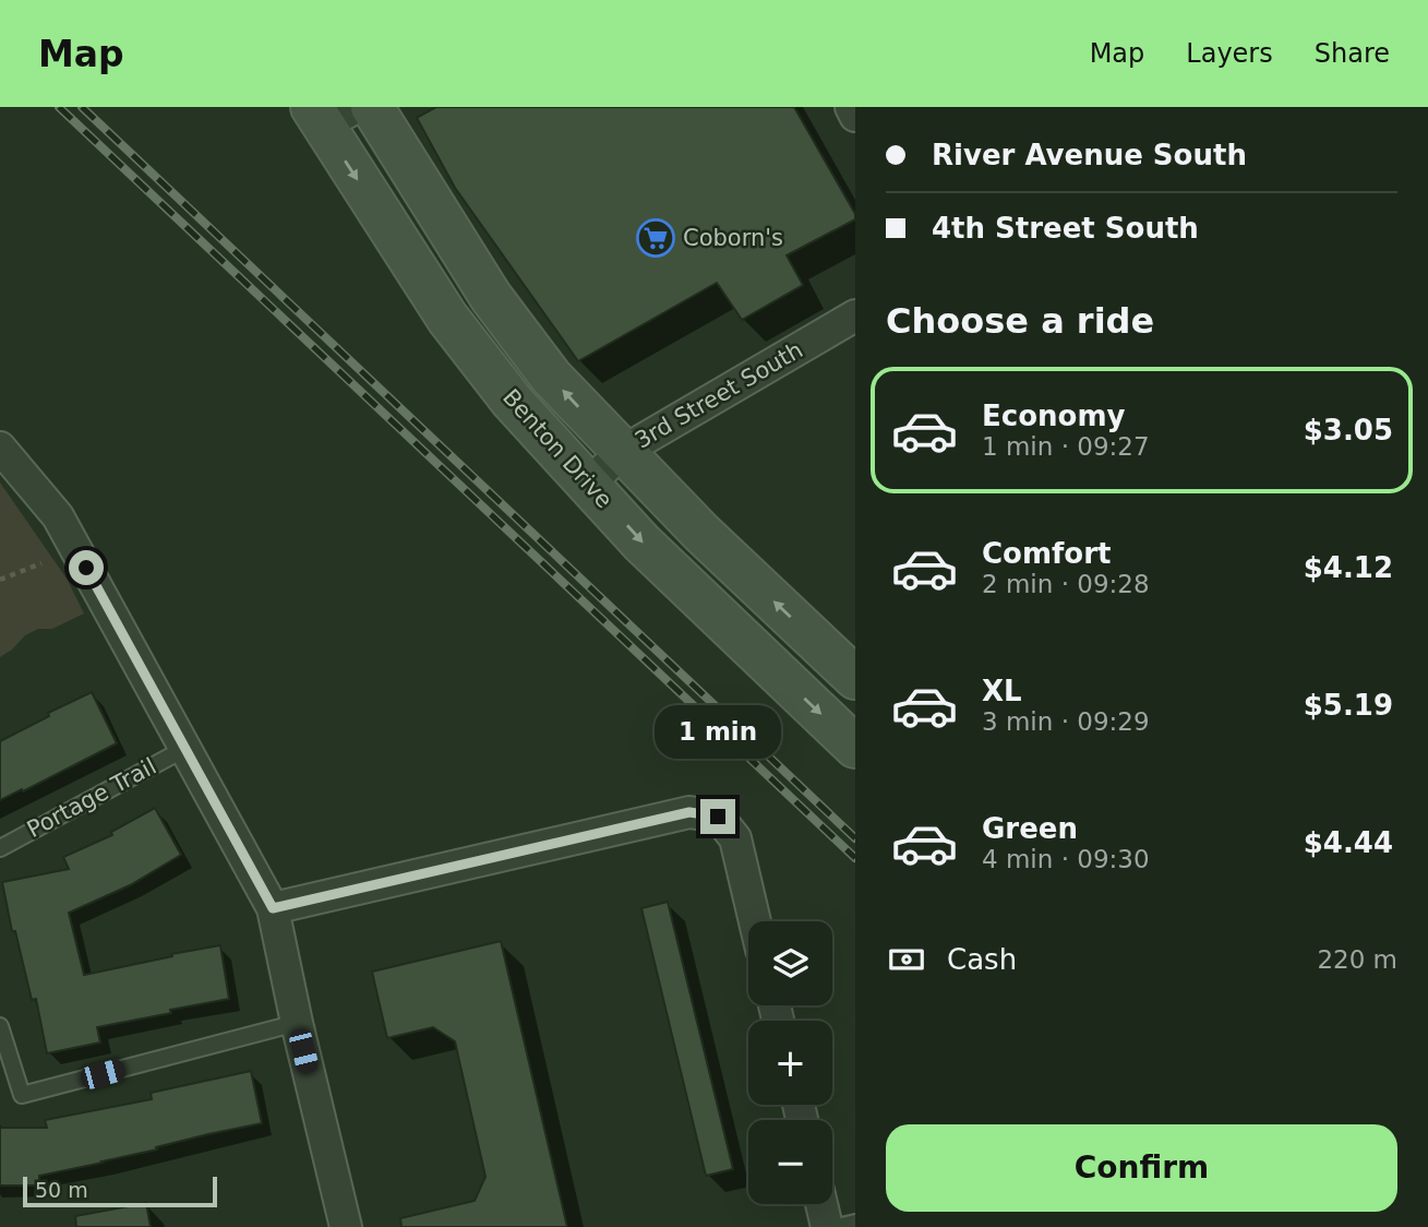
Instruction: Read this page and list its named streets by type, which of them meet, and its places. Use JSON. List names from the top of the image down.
{
  "streets": {
    "main road": ["Benton Drive"],
    "street": ["3rd Street South"],
    "lane": ["Portage Trail"]
  },
  "crossings": [
    ["3rd Street South", "Benton Drive"]
  ],
  "places": {
    "supermarket": ["Coborn's"]
  },
  "scale_bar": "50 m",
  "page": {
    "header": "Map",
    "nav": ["Map", "Layers", "Share"],
    "banner": ["River Avenue South", "4th Street South"],
    "heading": "Choose a ride",
    "list": [
      {
        "name": "Economy",
        "note": "1 min · 09:27",
        "value": "$3.05"
      },
      {
        "name": "Comfort",
        "note": "2 min · 09:28",
        "value": "$4.12"
      },
      {
        "name": "XL",
        "note": "3 min · 09:29",
        "value": "$5.19"
      },
      {
        "name": "Green",
        "note": "4 min · 09:30",
        "value": "$4.44"
      }
    ],
    "bubble": "1 min",
    "pay": ["Cash", "220 m"],
    "map_buttons": ["+", "−"],
    "buttons": "Confirm",
    "scale": "50 m"
  }
}
